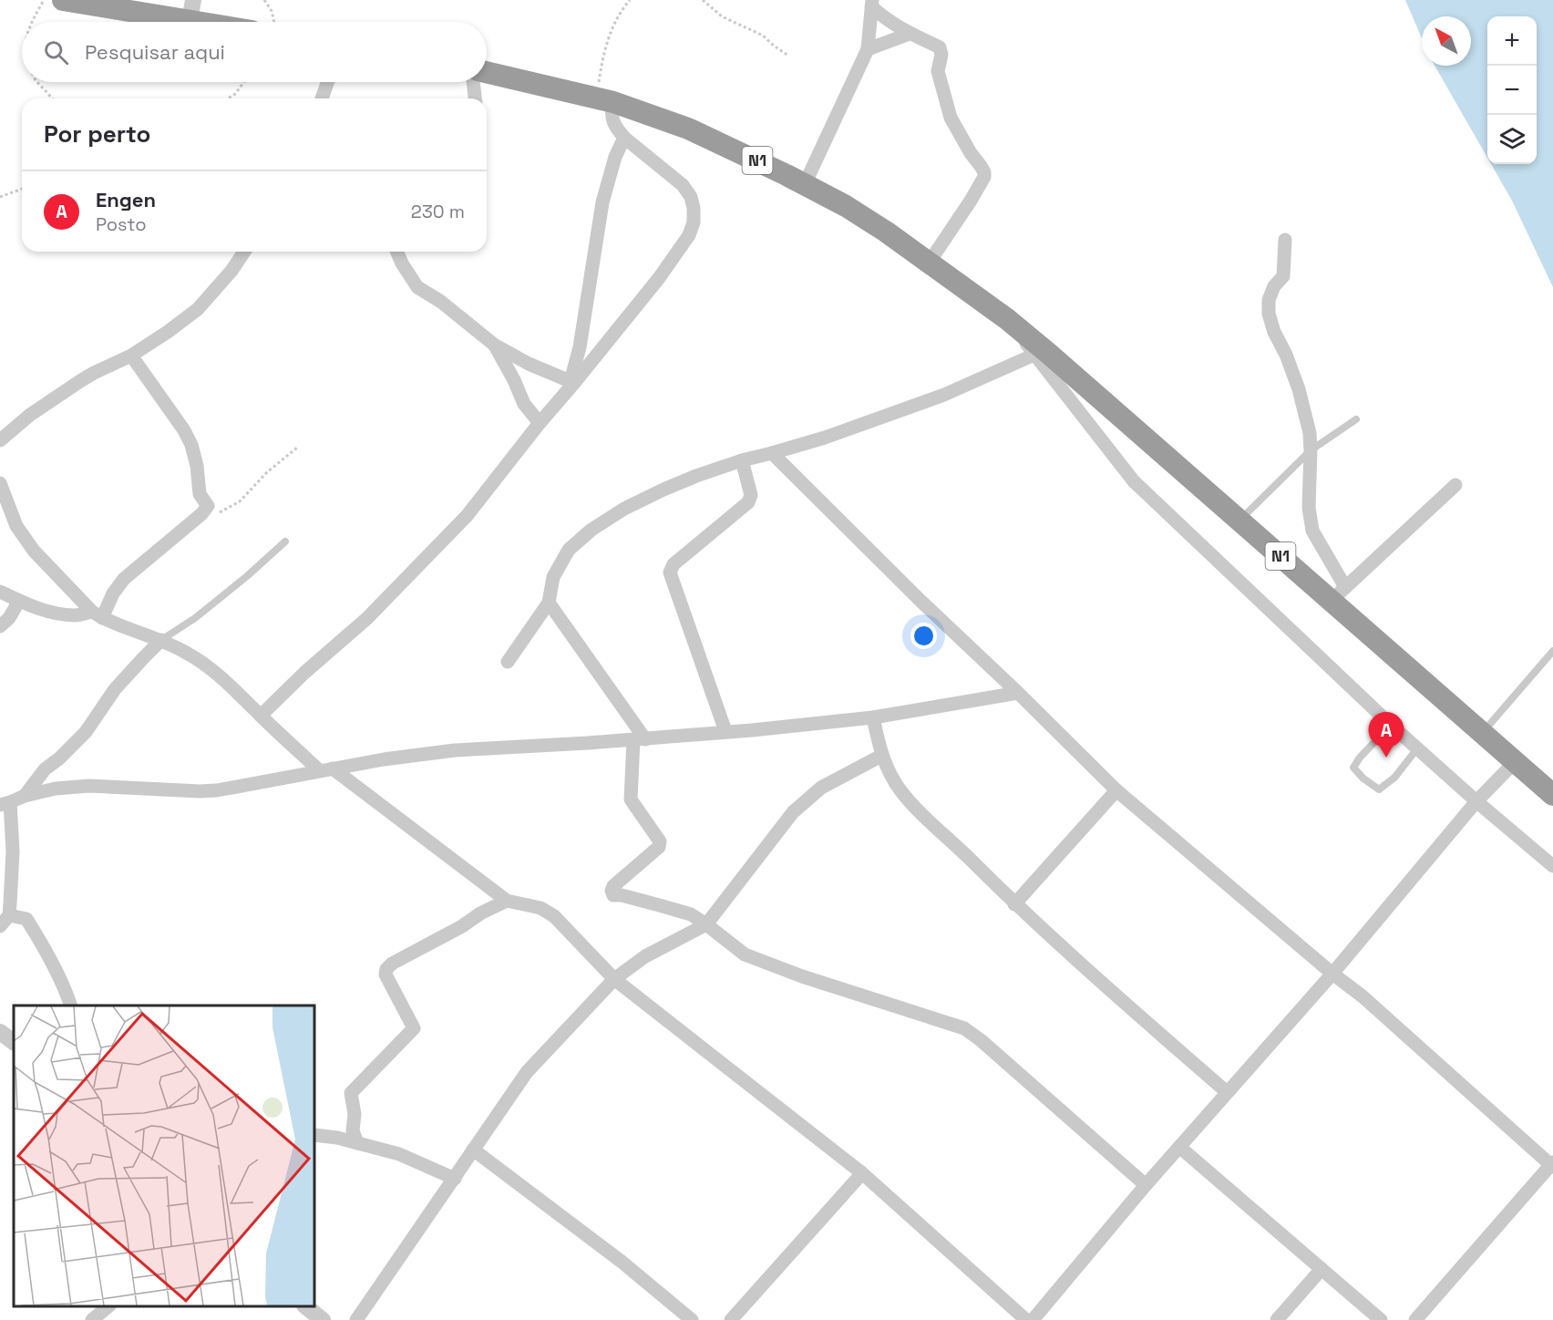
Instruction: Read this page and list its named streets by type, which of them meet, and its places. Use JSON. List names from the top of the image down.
{
  "streets": {
    "highway": ["N1"]
  },
  "north": "top left",
  "page": {
    "map_buttons": ["+", "−"],
    "search": "Pesquisar aqui",
    "heading": "Por perto",
    "list": [
      {
        "mark": "A",
        "name": "Engen",
        "note": "Posto",
        "value": "230 m"
      }
    ],
    "pins": "A"
  }
}
